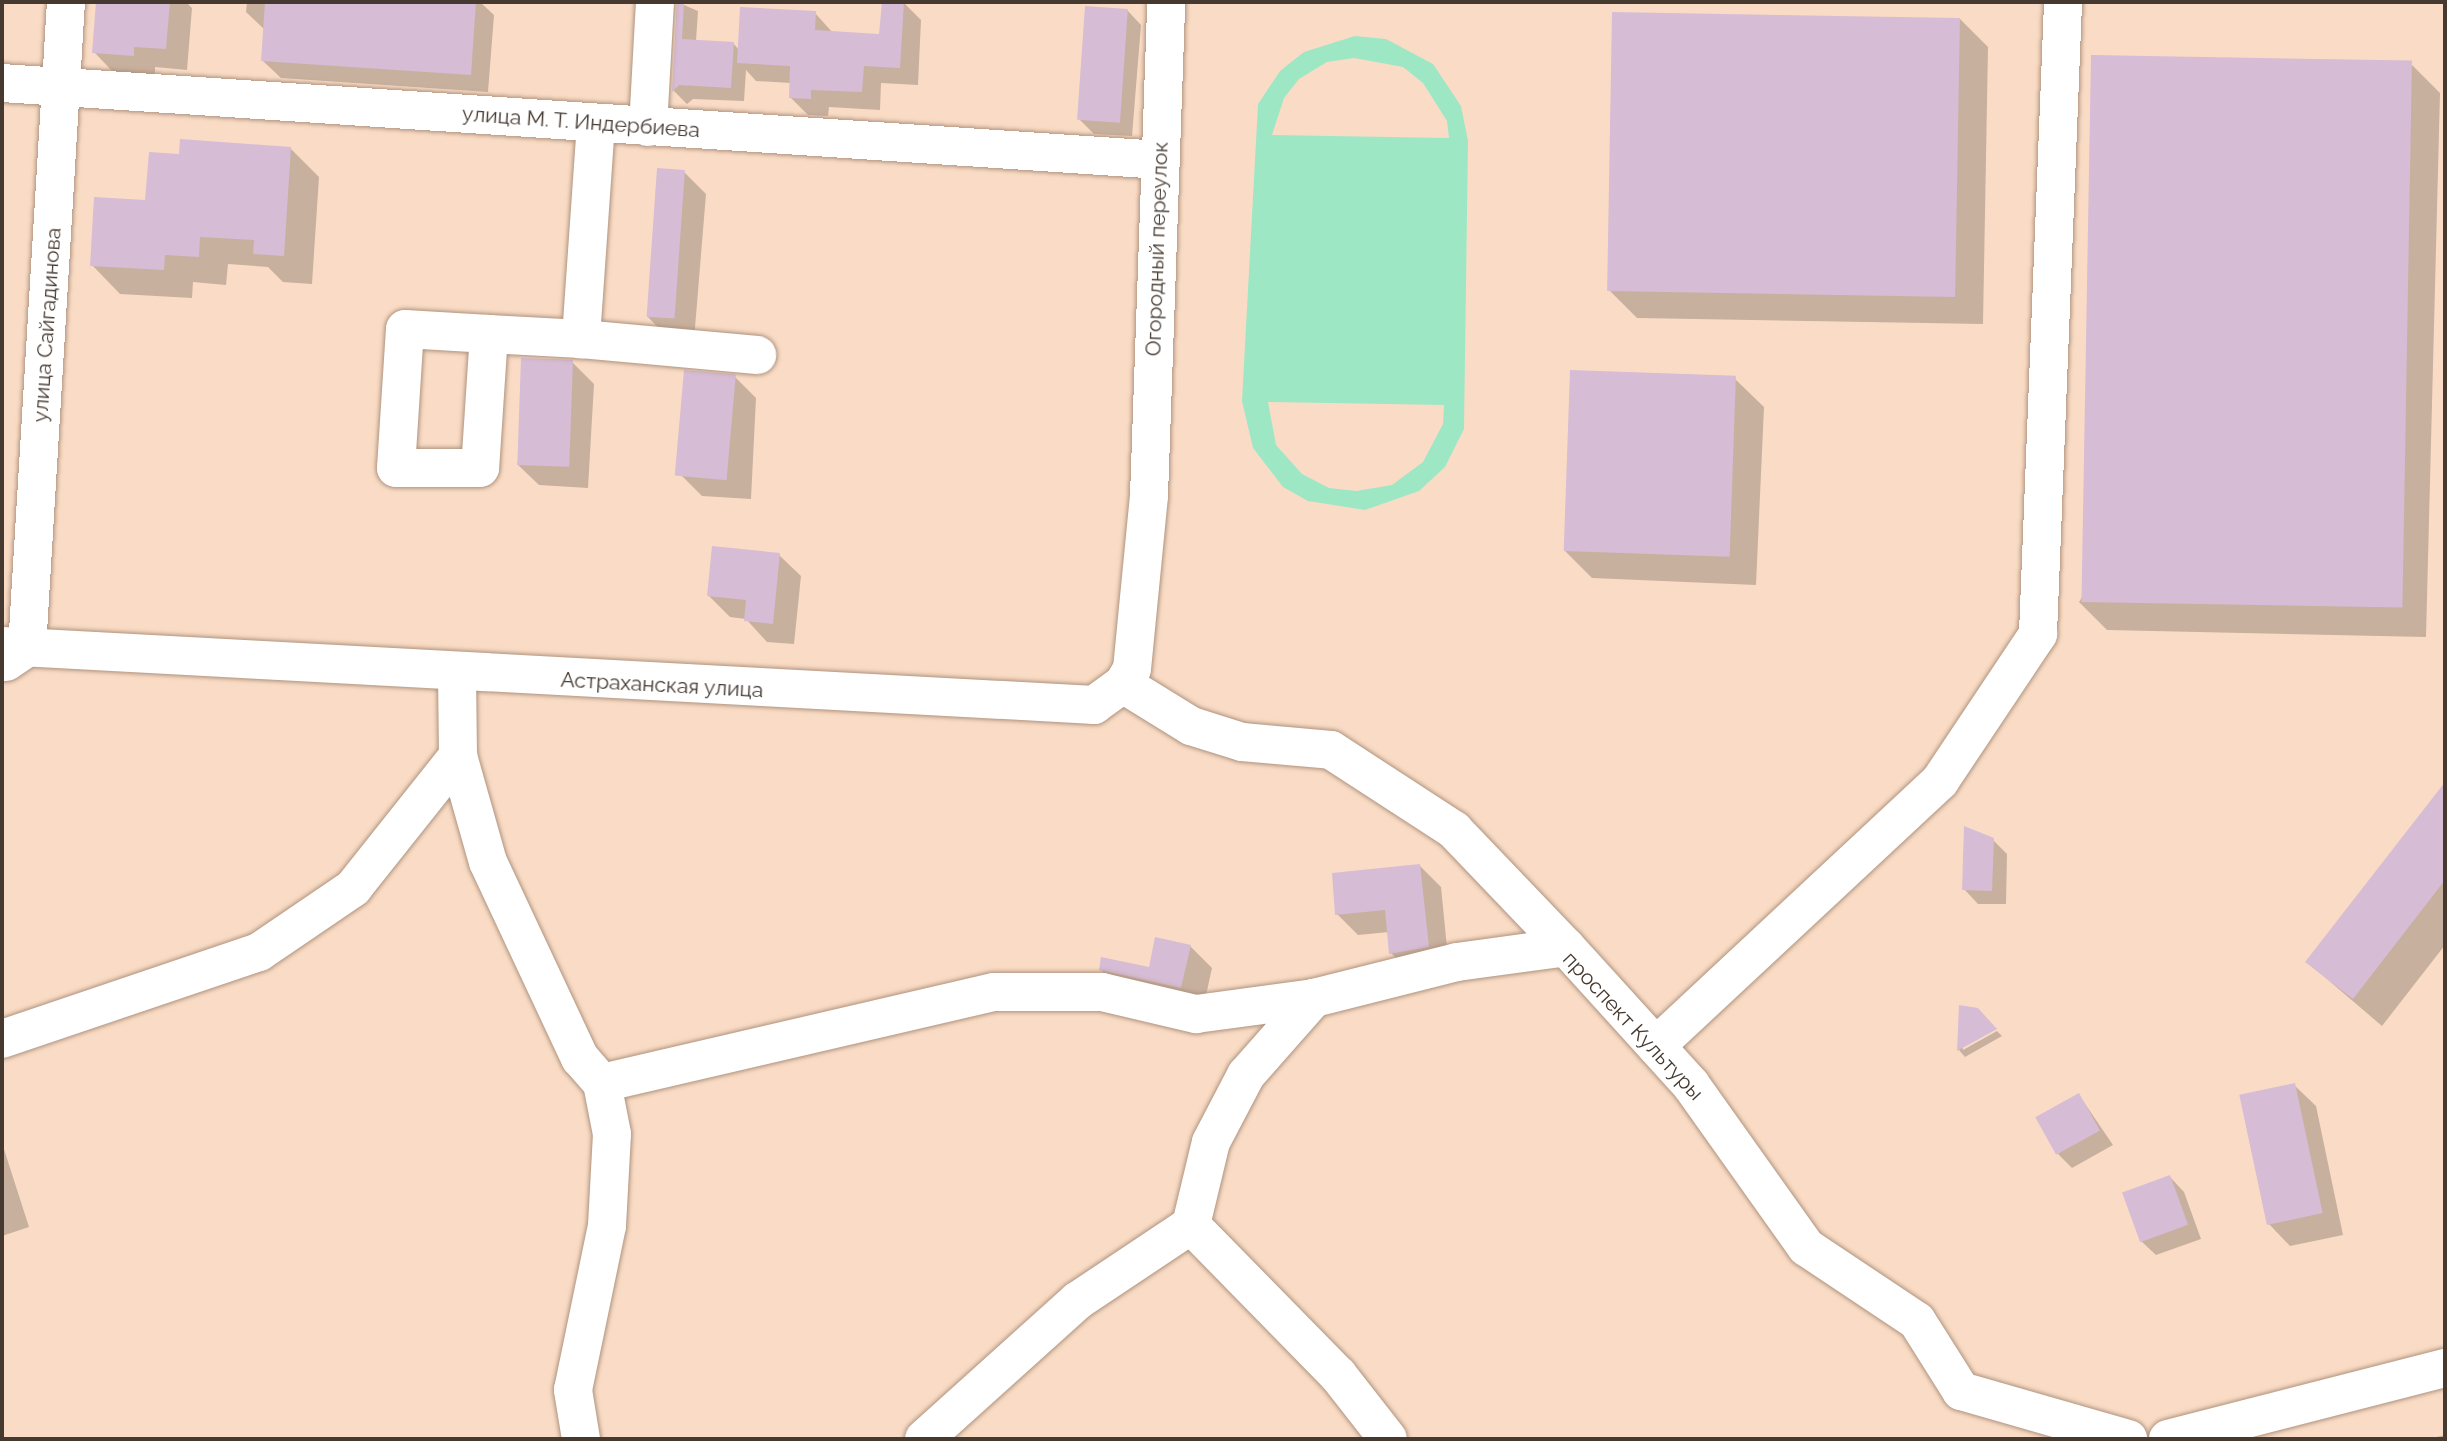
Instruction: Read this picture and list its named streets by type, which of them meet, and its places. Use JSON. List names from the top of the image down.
{
  "streets": {
    "street": [
      "улица М. Т. Индербиева",
      "Огородный переулок",
      "улица Сайгадинова",
      "Астраханская улица",
      "проспект Культуры"
    ]
  },
  "crossings": [
    ["улица М. Т. Индербиева", "Огородный переулок"],
    ["улица М. Т. Индербиева", "улица Сайгадинова"],
    ["Огородный переулок", "Астраханская улица"],
    ["улица Сайгадинова", "Астраханская улица"]
  ]
}
